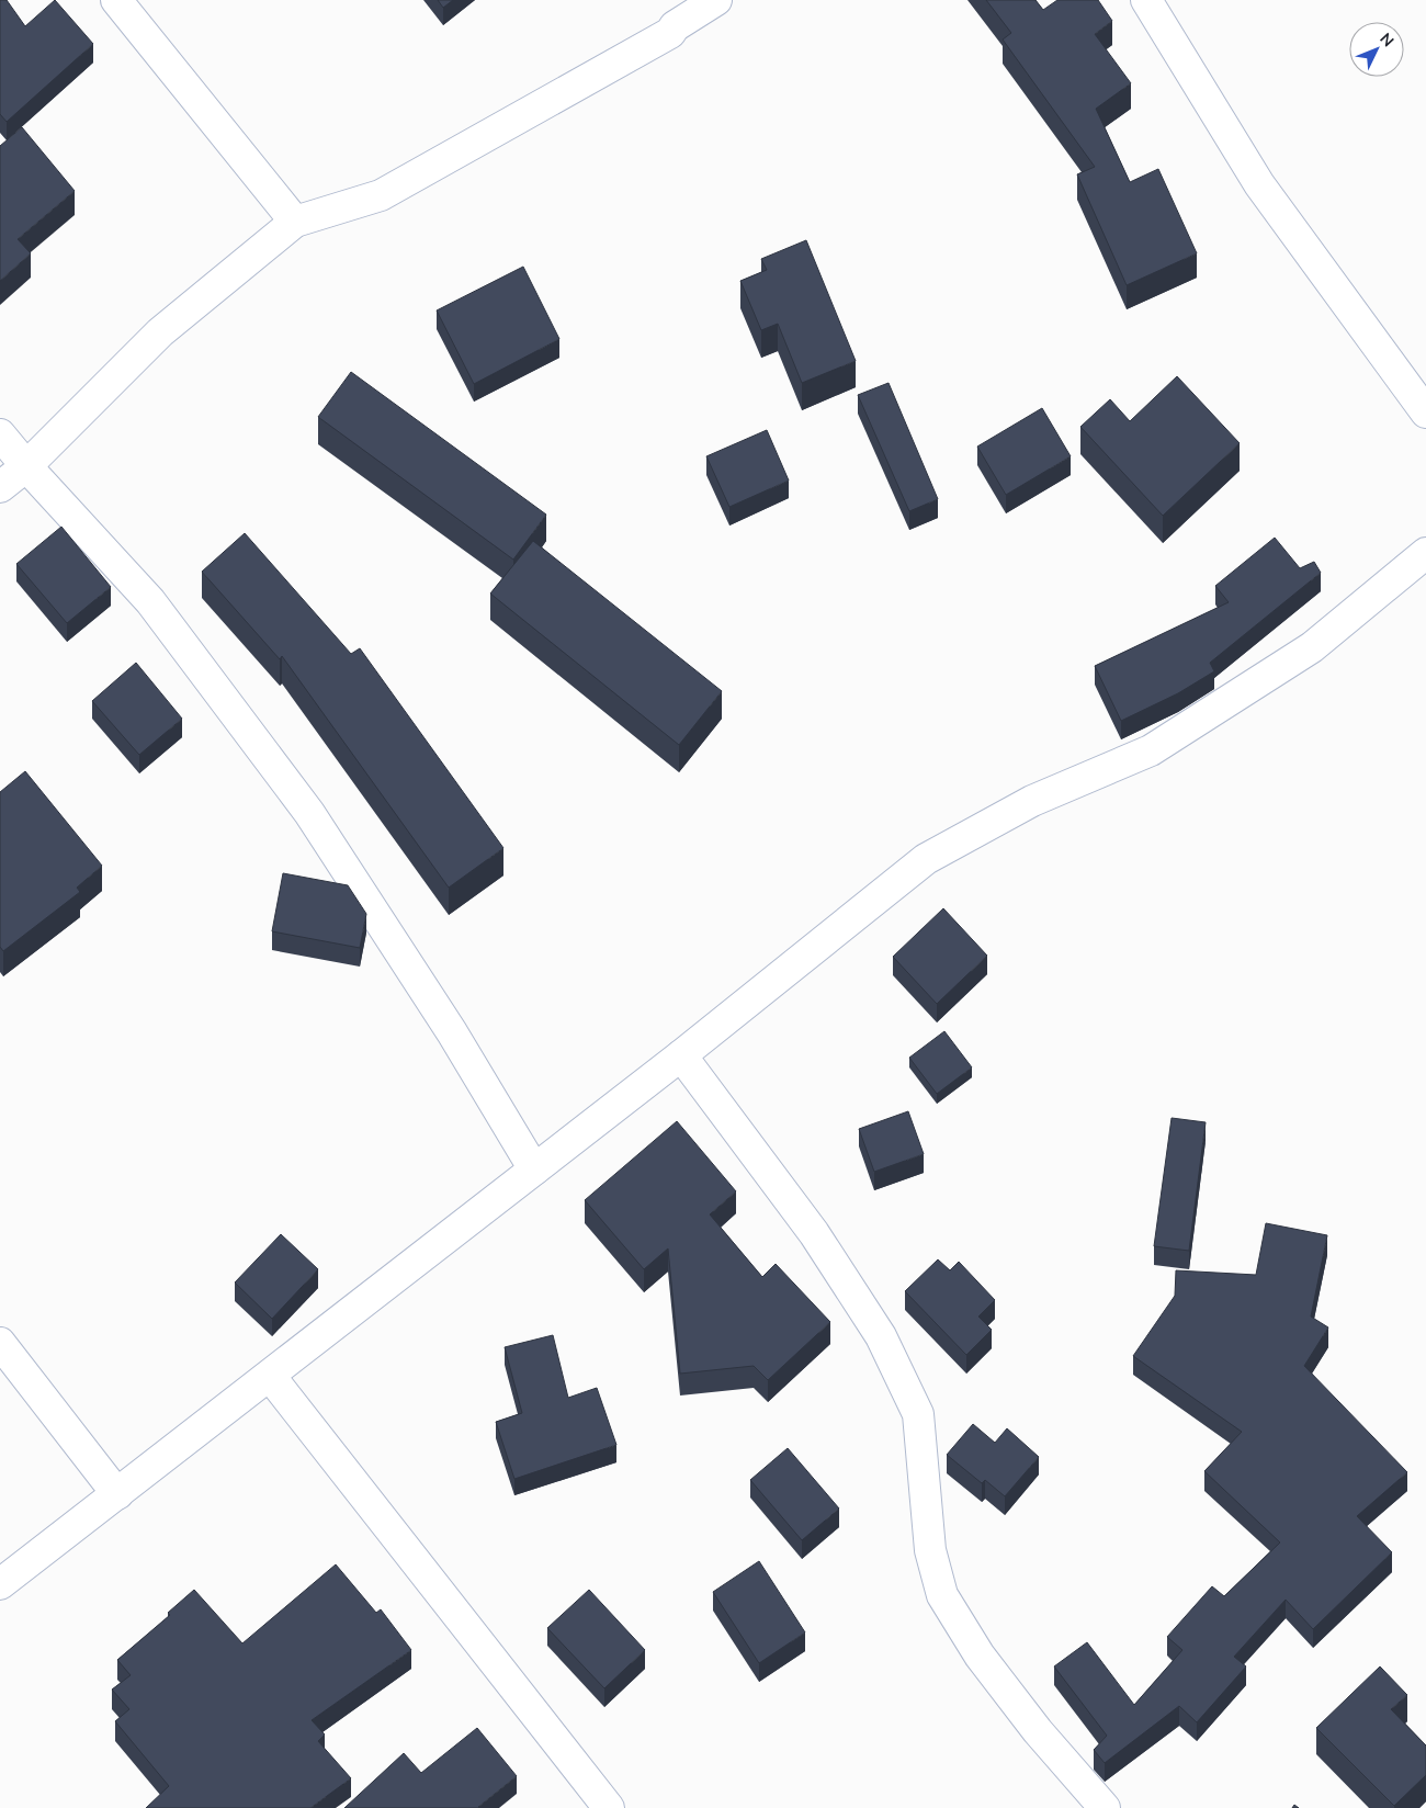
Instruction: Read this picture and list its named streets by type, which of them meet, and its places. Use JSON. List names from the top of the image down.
{
  "north": "top right"
}
